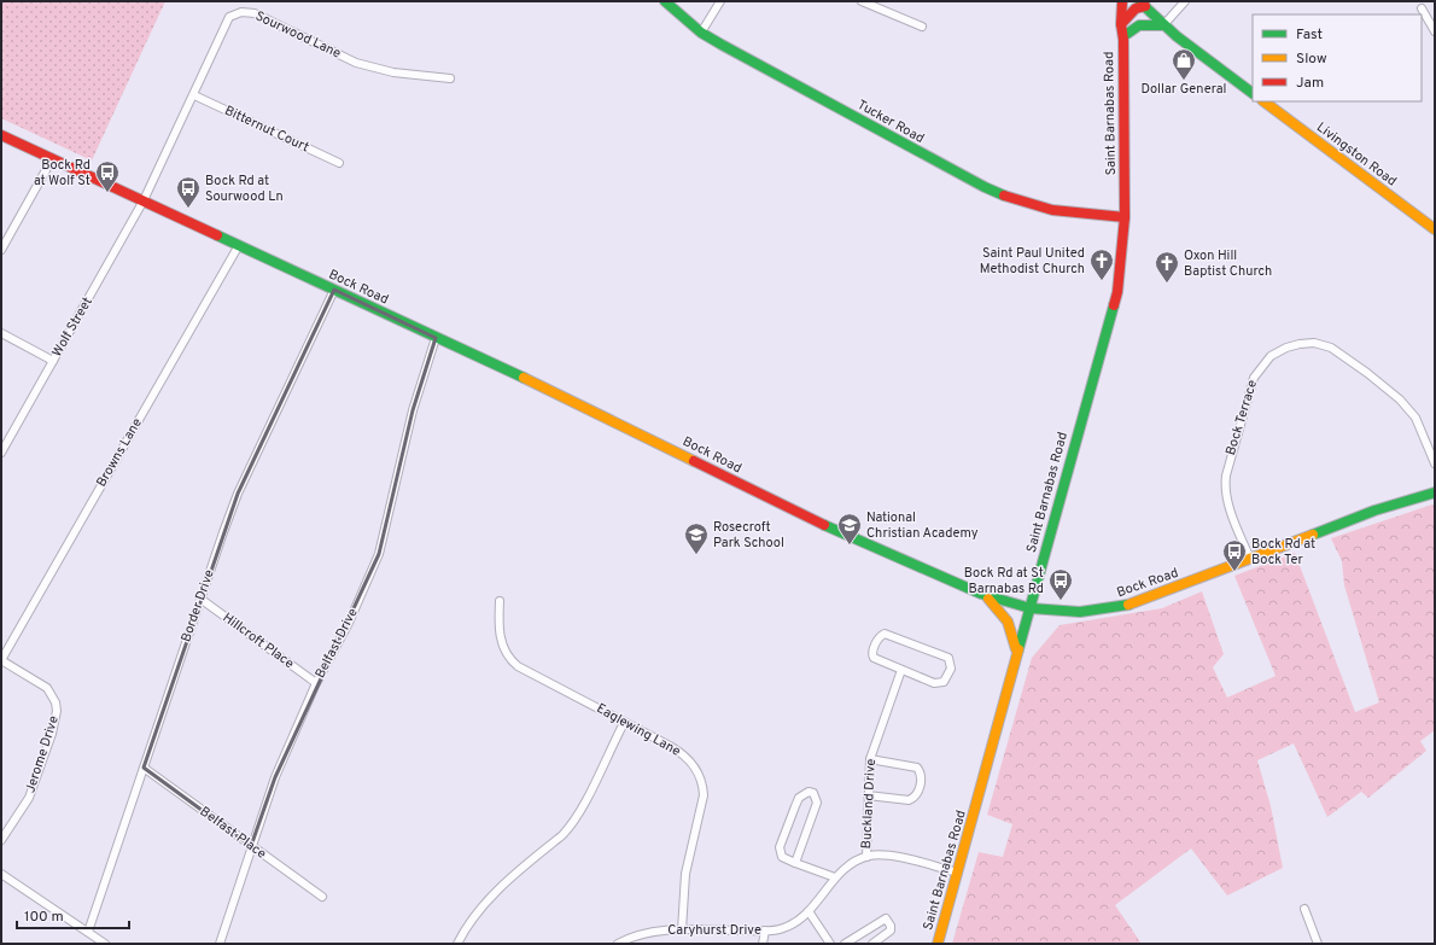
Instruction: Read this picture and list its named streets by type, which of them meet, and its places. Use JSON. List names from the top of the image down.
{
  "streets": {
    "main road": [
      "Saint Barnabas Road",
      "Tucker Road",
      "Livingston Road",
      "Bock Road"
    ],
    "street": [
      "Sourwood Lane",
      "Bitternut Court",
      "Wolf Street",
      "Bock Terrace",
      "Browns Lane",
      "Border Drive",
      "Hillcroft Place",
      "Belfast Drive",
      "Eaglewing Lane",
      "Jerome Drive",
      "Buckland Drive",
      "Belfast Place",
      "Caryhurst Drive"
    ]
  },
  "crossings": [
    ["Sourwood Lane", "Bitternut Court"],
    ["Sourwood Lane", "Bock Road"],
    ["Sourwood Lane", "Wolf Street"],
    ["Saint Barnabas Road", "Tucker Road"],
    ["Saint Barnabas Road", "Bock Road"],
    ["Bock Road", "Wolf Street"],
    ["Bock Road", "Bock Terrace"],
    ["Bock Road", "Browns Lane"],
    ["Bock Road", "Border Drive"],
    ["Bock Road", "Belfast Drive"],
    ["Browns Lane", "Jerome Drive"],
    ["Border Drive", "Hillcroft Place"],
    ["Border Drive", "Belfast Place"],
    ["Hillcroft Place", "Belfast Drive"],
    ["Belfast Drive", "Belfast Place"],
    ["Eaglewing Lane", "Caryhurst Drive"],
    ["Buckland Drive", "Caryhurst Drive"]
  ],
  "places": {
    "shop": ["Dollar General"],
    "bus stop": [
      "Bock Rd at Wolf St",
      "Bock Rd at Sourwood Ln",
      "Bock Rd at Bock Ter",
      "Bock Rd at St Barnabas Rd"
    ],
    "church": ["Saint Paul United Methodist Church", "Oxon Hill Baptist Church"],
    "school or university": ["National Christian Academy", "Rosecroft Park School"]
  },
  "legend": ["Fast", "Slow", "Jam"],
  "scale_bar": "100 m"
}
